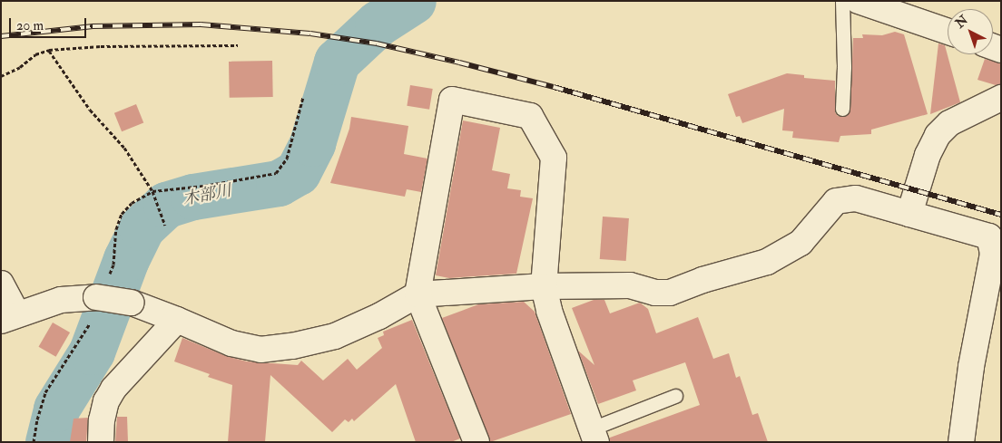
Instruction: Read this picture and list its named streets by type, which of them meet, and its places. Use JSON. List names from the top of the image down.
{
  "water": ["木部川"],
  "scale_bar": "20 m",
  "north": "top left"
}
